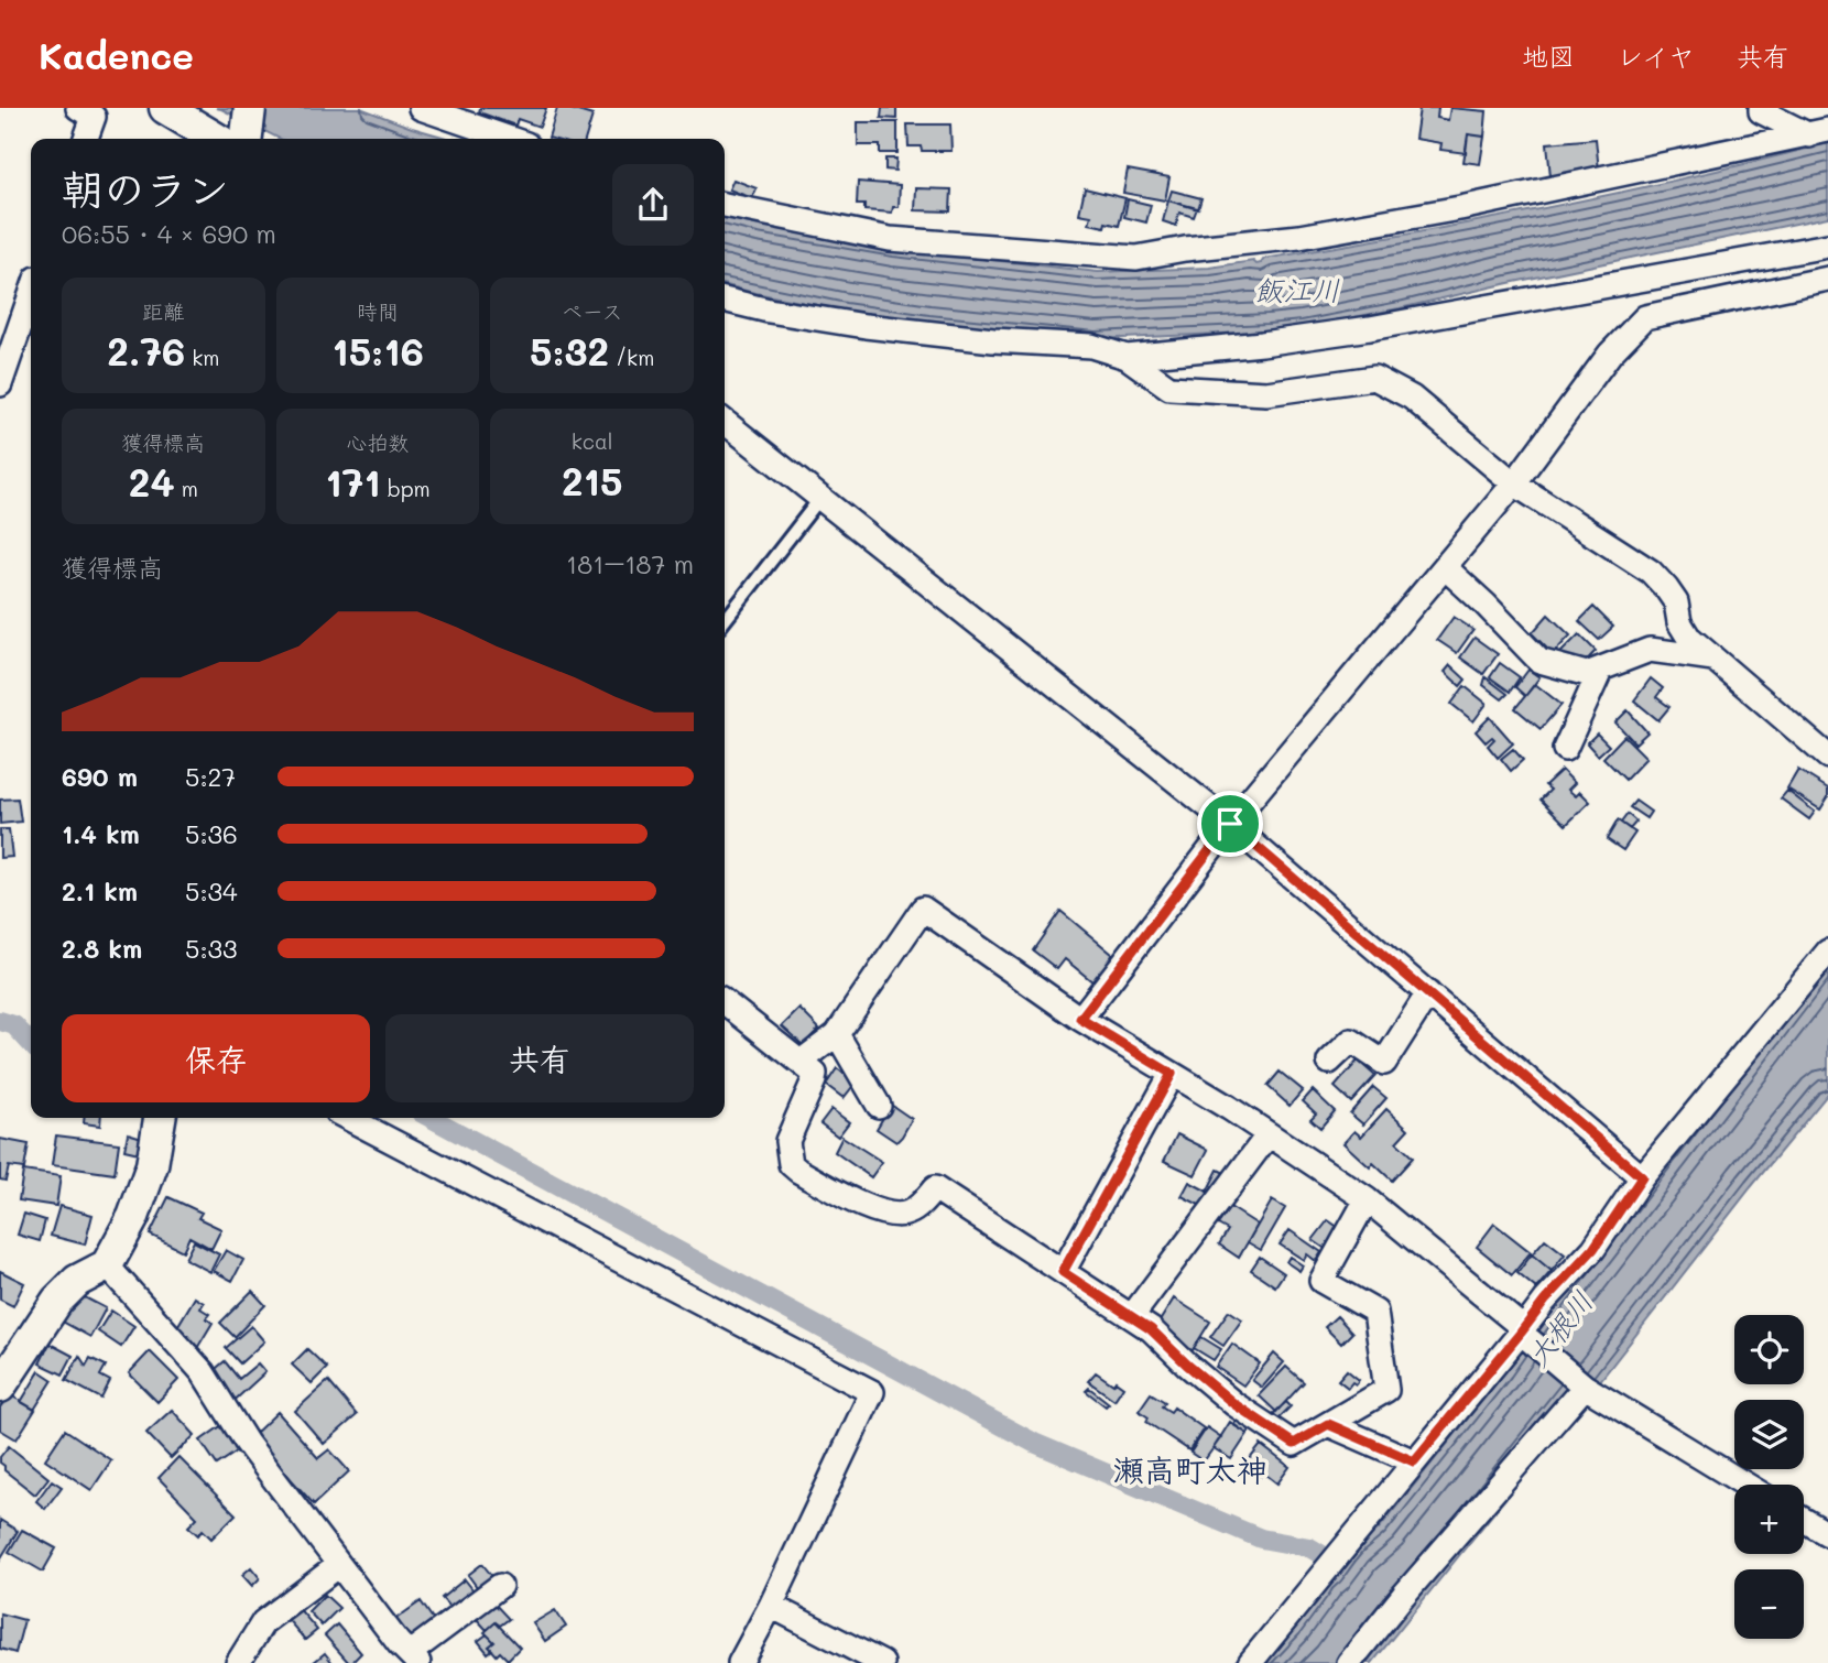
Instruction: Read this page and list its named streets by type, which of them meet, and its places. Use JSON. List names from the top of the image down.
{
  "districts": ["瀬高町太神"],
  "water": ["飯江川", "大根川"],
  "page": {
    "header": "Kadence",
    "nav": ["地図", "レイヤ", "共有"],
    "heading": ["朝のラン", "06:55 · 4 × 690 m"],
    "stats": [
      ["距離", "2.76 km"],
      ["時間", "15:16"],
      ["ペース", "5:32 /km"],
      ["獲得標高", "24 m"],
      ["心拍数", "171 bpm"],
      ["kcal", "215"]
    ],
    "chart": ["獲得標高", "181–187 m"],
    "list": [
      {
        "name": "690 m",
        "note": "5:27"
      },
      {
        "name": "1.4 km",
        "note": "5:36"
      },
      {
        "name": "2.1 km",
        "note": "5:34"
      },
      {
        "name": "2.8 km",
        "note": "5:33"
      }
    ],
    "buttons": ["保存", "共有"],
    "map_buttons": ["+", "−"]
  }
}
